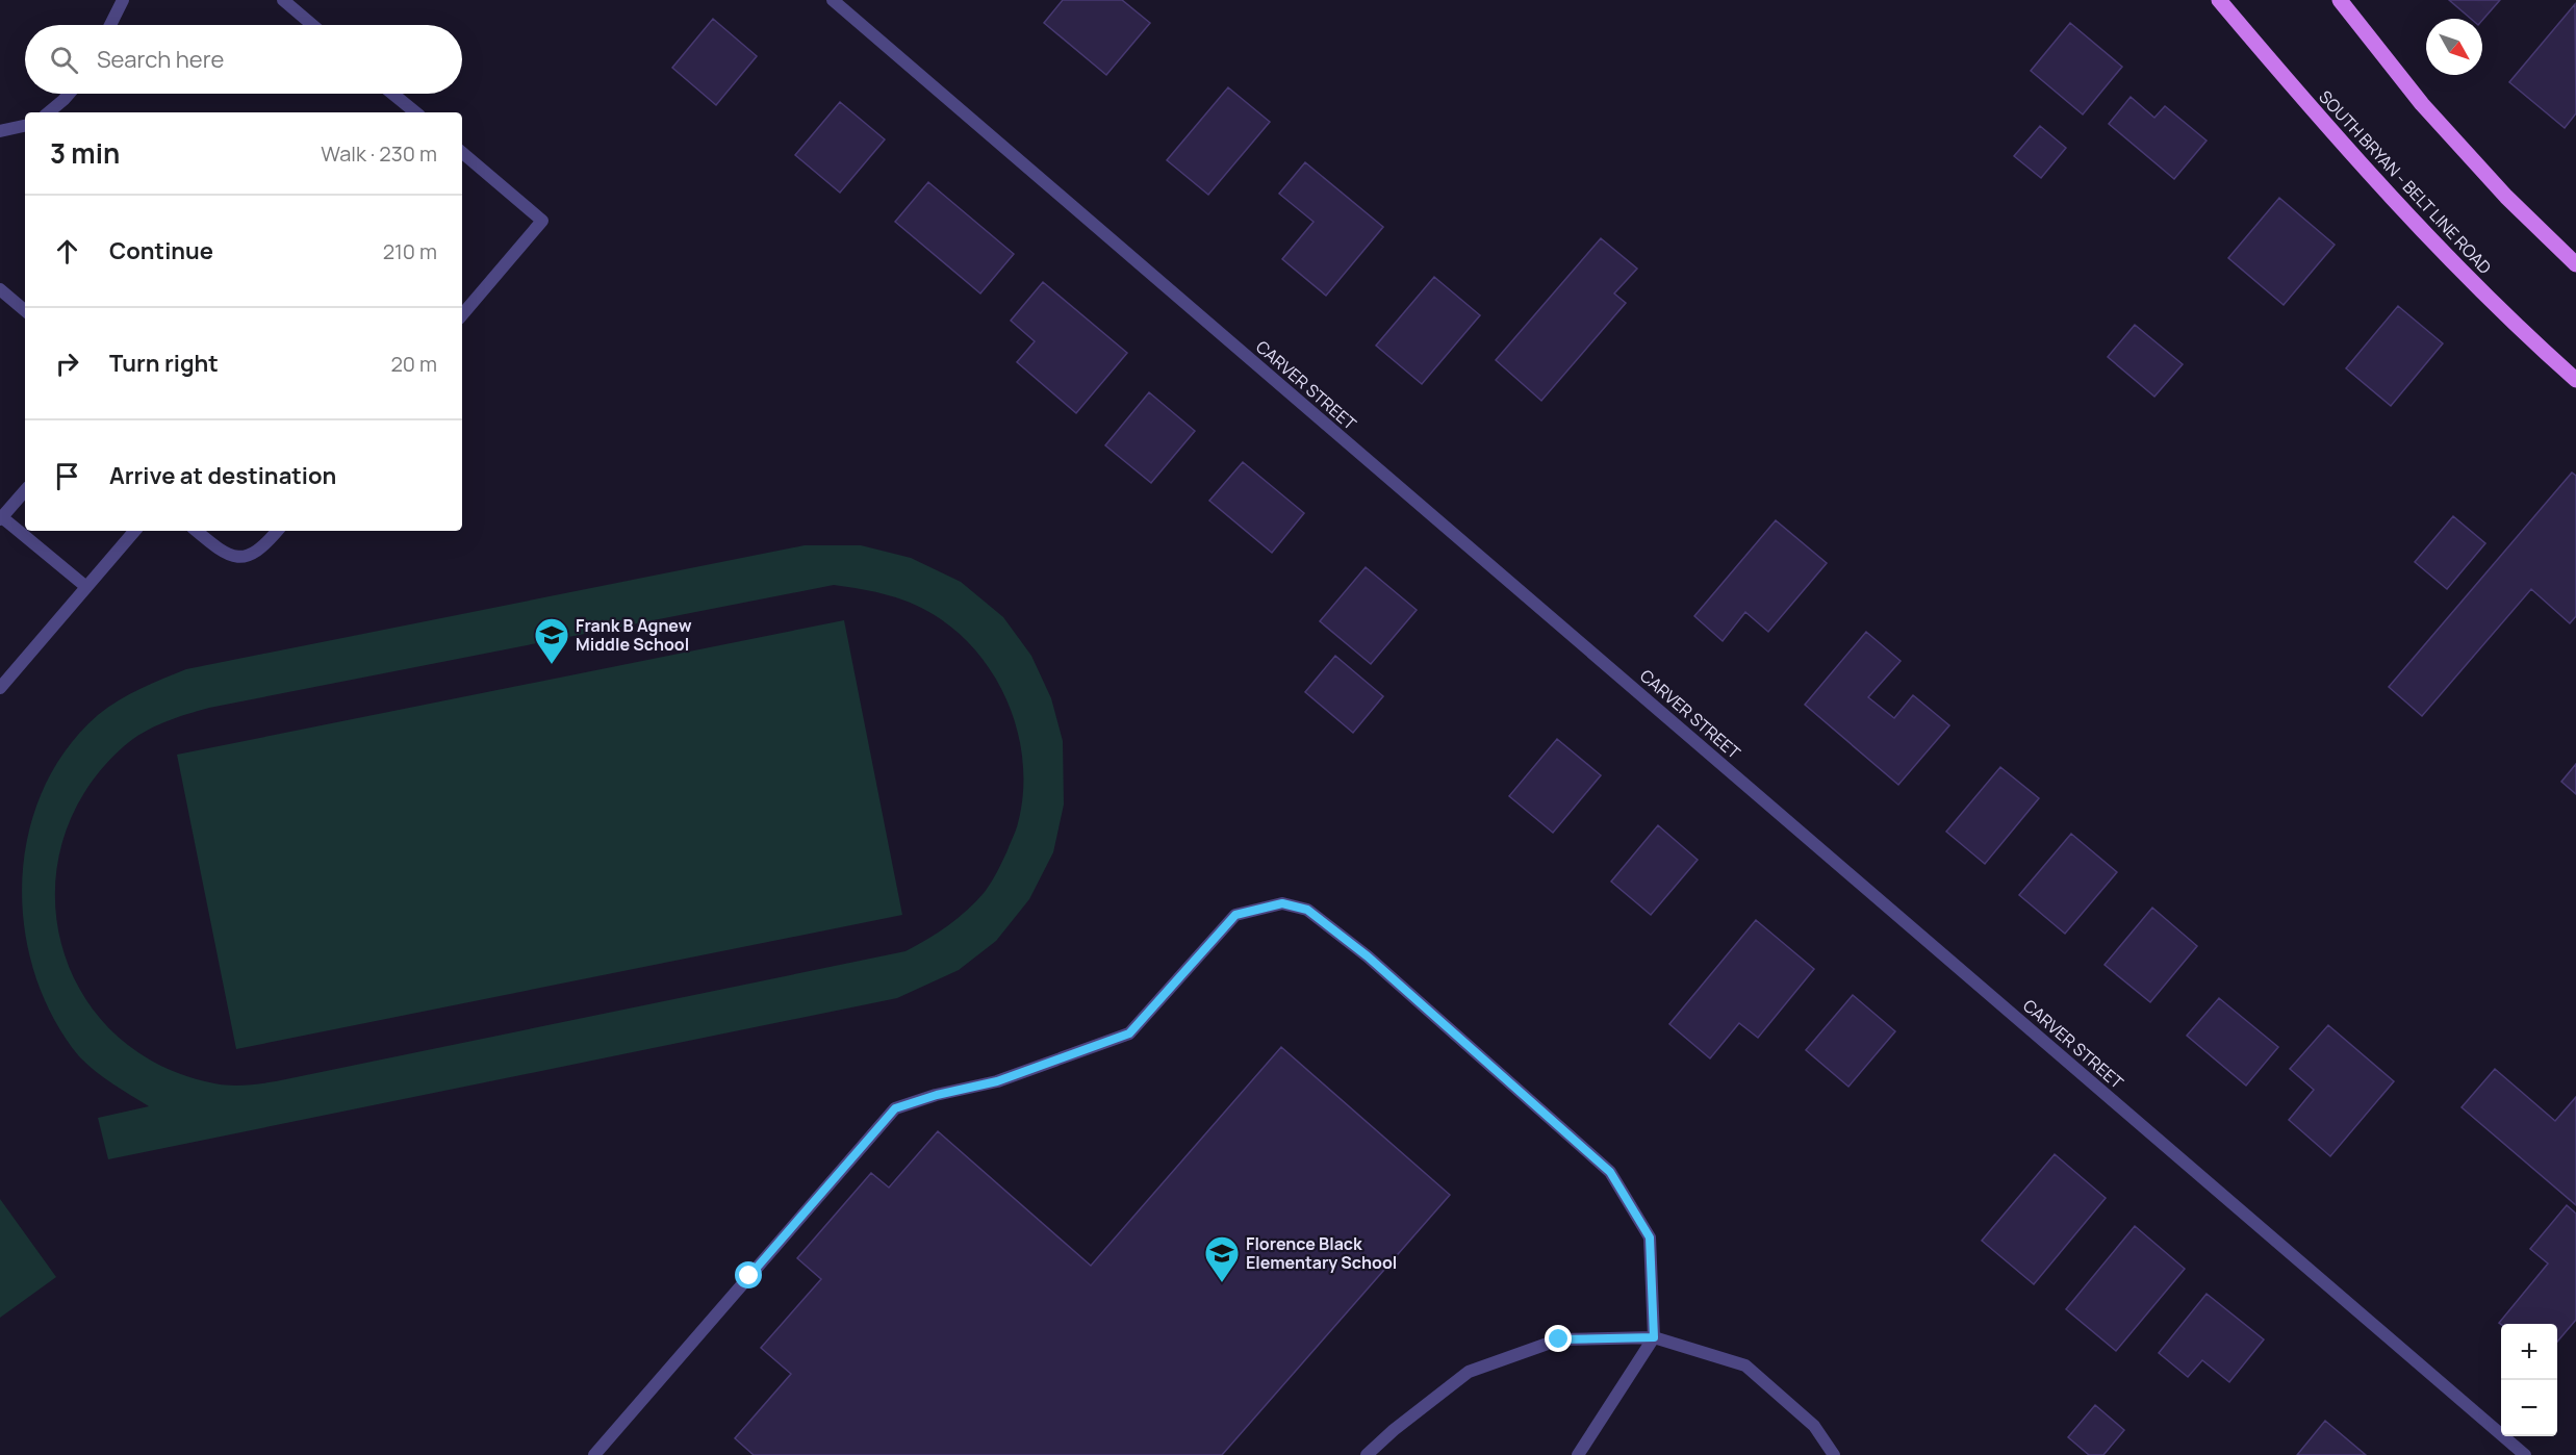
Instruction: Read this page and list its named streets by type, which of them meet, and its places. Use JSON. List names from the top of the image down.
{
  "streets": {
    "main road": ["SOUTH BRYAN - BELT LINE ROAD"],
    "street": ["CARVER STREET"]
  },
  "places": {
    "school or university": ["Frank B Agnew Middle School", "Florence Black Elementary School"]
  },
  "north": "bottom right",
  "page": {
    "search": "Search here",
    "heading": ["3 min", "Walk · 230 m"],
    "list": [
      ["Continue", "210 m"],
      ["Turn right", "20 m"],
      "Arrive at destination"
    ],
    "map_buttons": ["+", "−"]
  }
}
